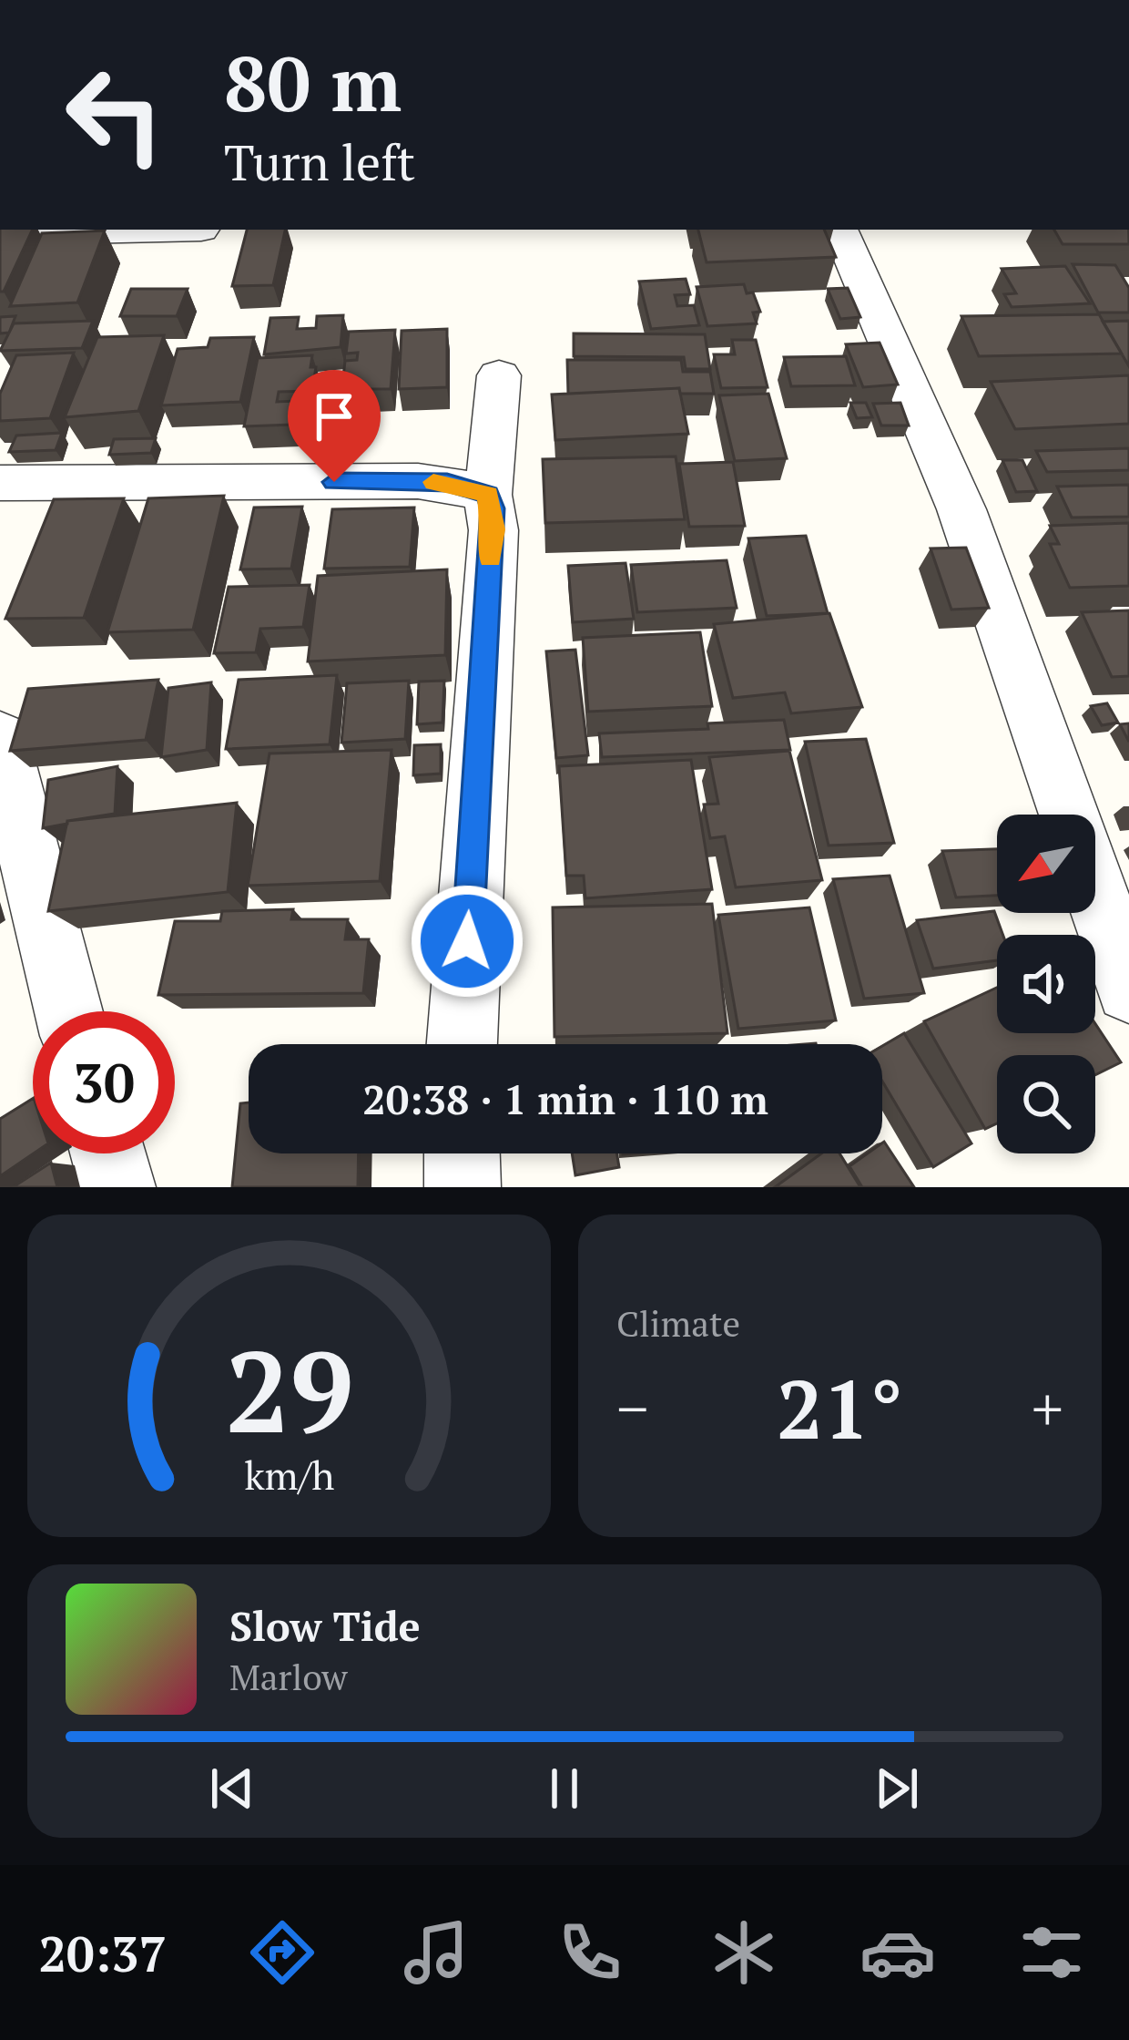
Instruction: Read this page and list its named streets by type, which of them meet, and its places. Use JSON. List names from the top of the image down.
{
  "north": "bottom left",
  "page": {
    "turn": ["80 m", "Turn left"],
    "limit": "30",
    "trip": "20:38 · 1 min · 110 m",
    "tile": "Climate",
    "heat": ["−", "21°", "+"],
    "song": ["Slow Tide", "Marlow"],
    "tabs": "20:37",
    "gauge": ["29", "km/h"]
  }
}
